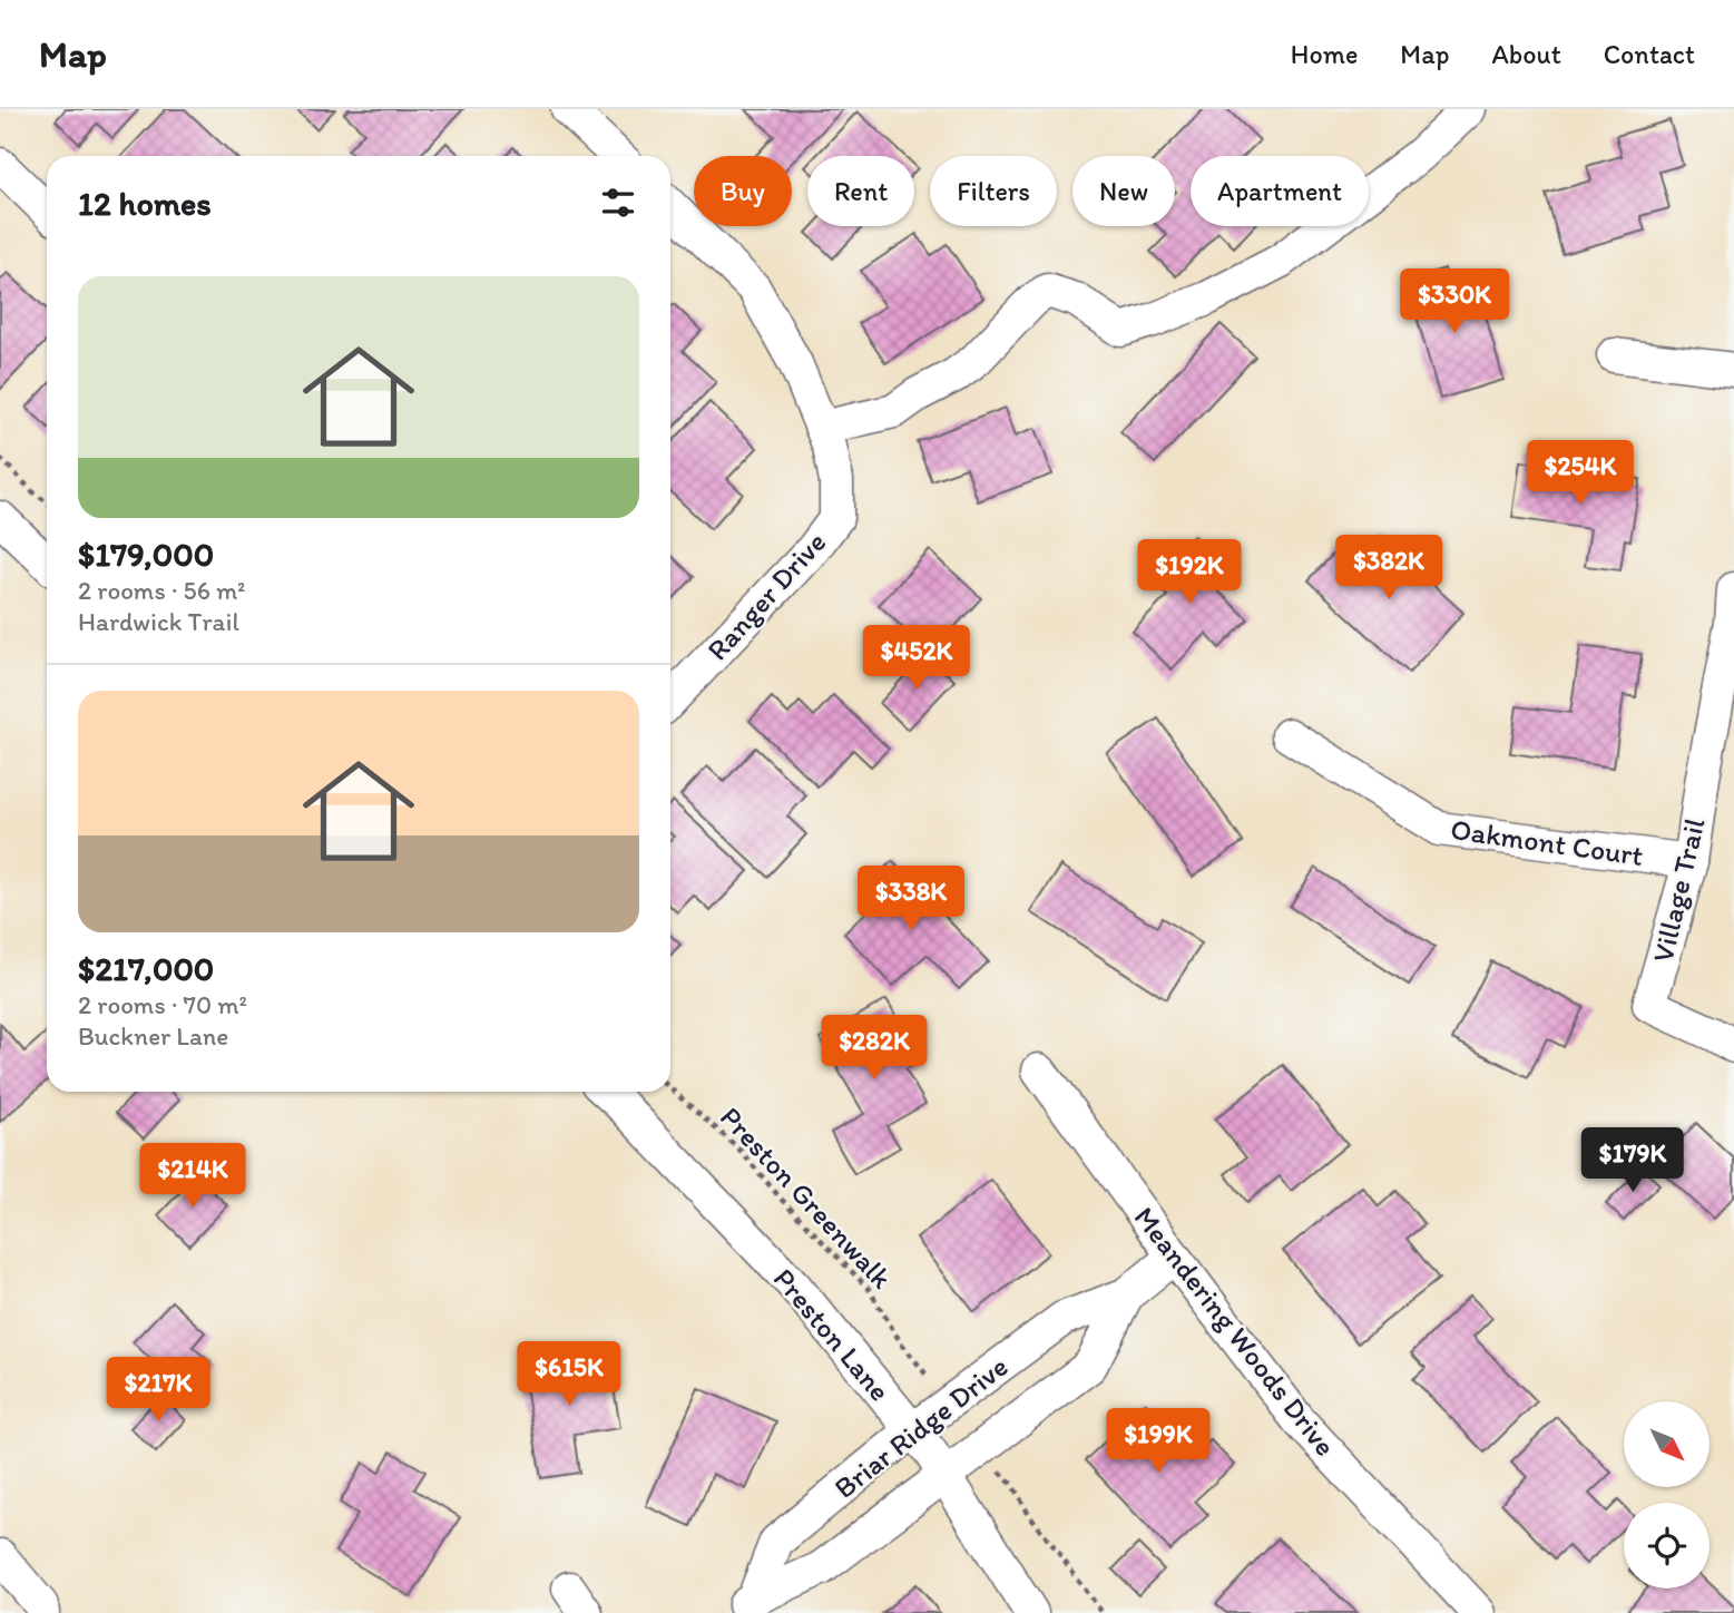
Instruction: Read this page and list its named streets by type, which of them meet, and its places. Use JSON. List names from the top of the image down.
{
  "streets": {
    "street": [
      "Ranger Drive",
      "Oakmont Court",
      "Village Trail",
      "Meandering Woods Drive",
      "Preston Lane",
      "Briar Ridge Drive"
    ],
    "path": ["Preston Greenwalk"]
  },
  "crossings": [
    ["Oakmont Court", "Village Trail"],
    ["Preston Greenwalk", "Briar Ridge Drive"],
    ["Meandering Woods Drive", "Briar Ridge Drive"],
    ["Preston Lane", "Briar Ridge Drive"]
  ],
  "north": "bottom right",
  "page": {
    "header": "Map",
    "nav": [
      "Home",
      "Map",
      "About",
      "Contact"
    ],
    "chip": [
      "Buy",
      "Rent",
      "Filters",
      "New",
      "Apartment"
    ],
    "heading": "12 homes",
    "list": [
      {
        "name": "$179,000",
        "note": "2 rooms · 56 m² · Hardwick Trail"
      },
      {
        "name": "$217,000",
        "note": "2 rooms · 70 m² · Buckner Lane"
      }
    ],
    "price": [
      "$330K",
      "$254K",
      "$382K",
      "$192K",
      "$452K",
      "$338K",
      "$282K",
      "$179K",
      "$214K",
      "$615K",
      "$217K",
      "$199K"
    ]
  }
}
